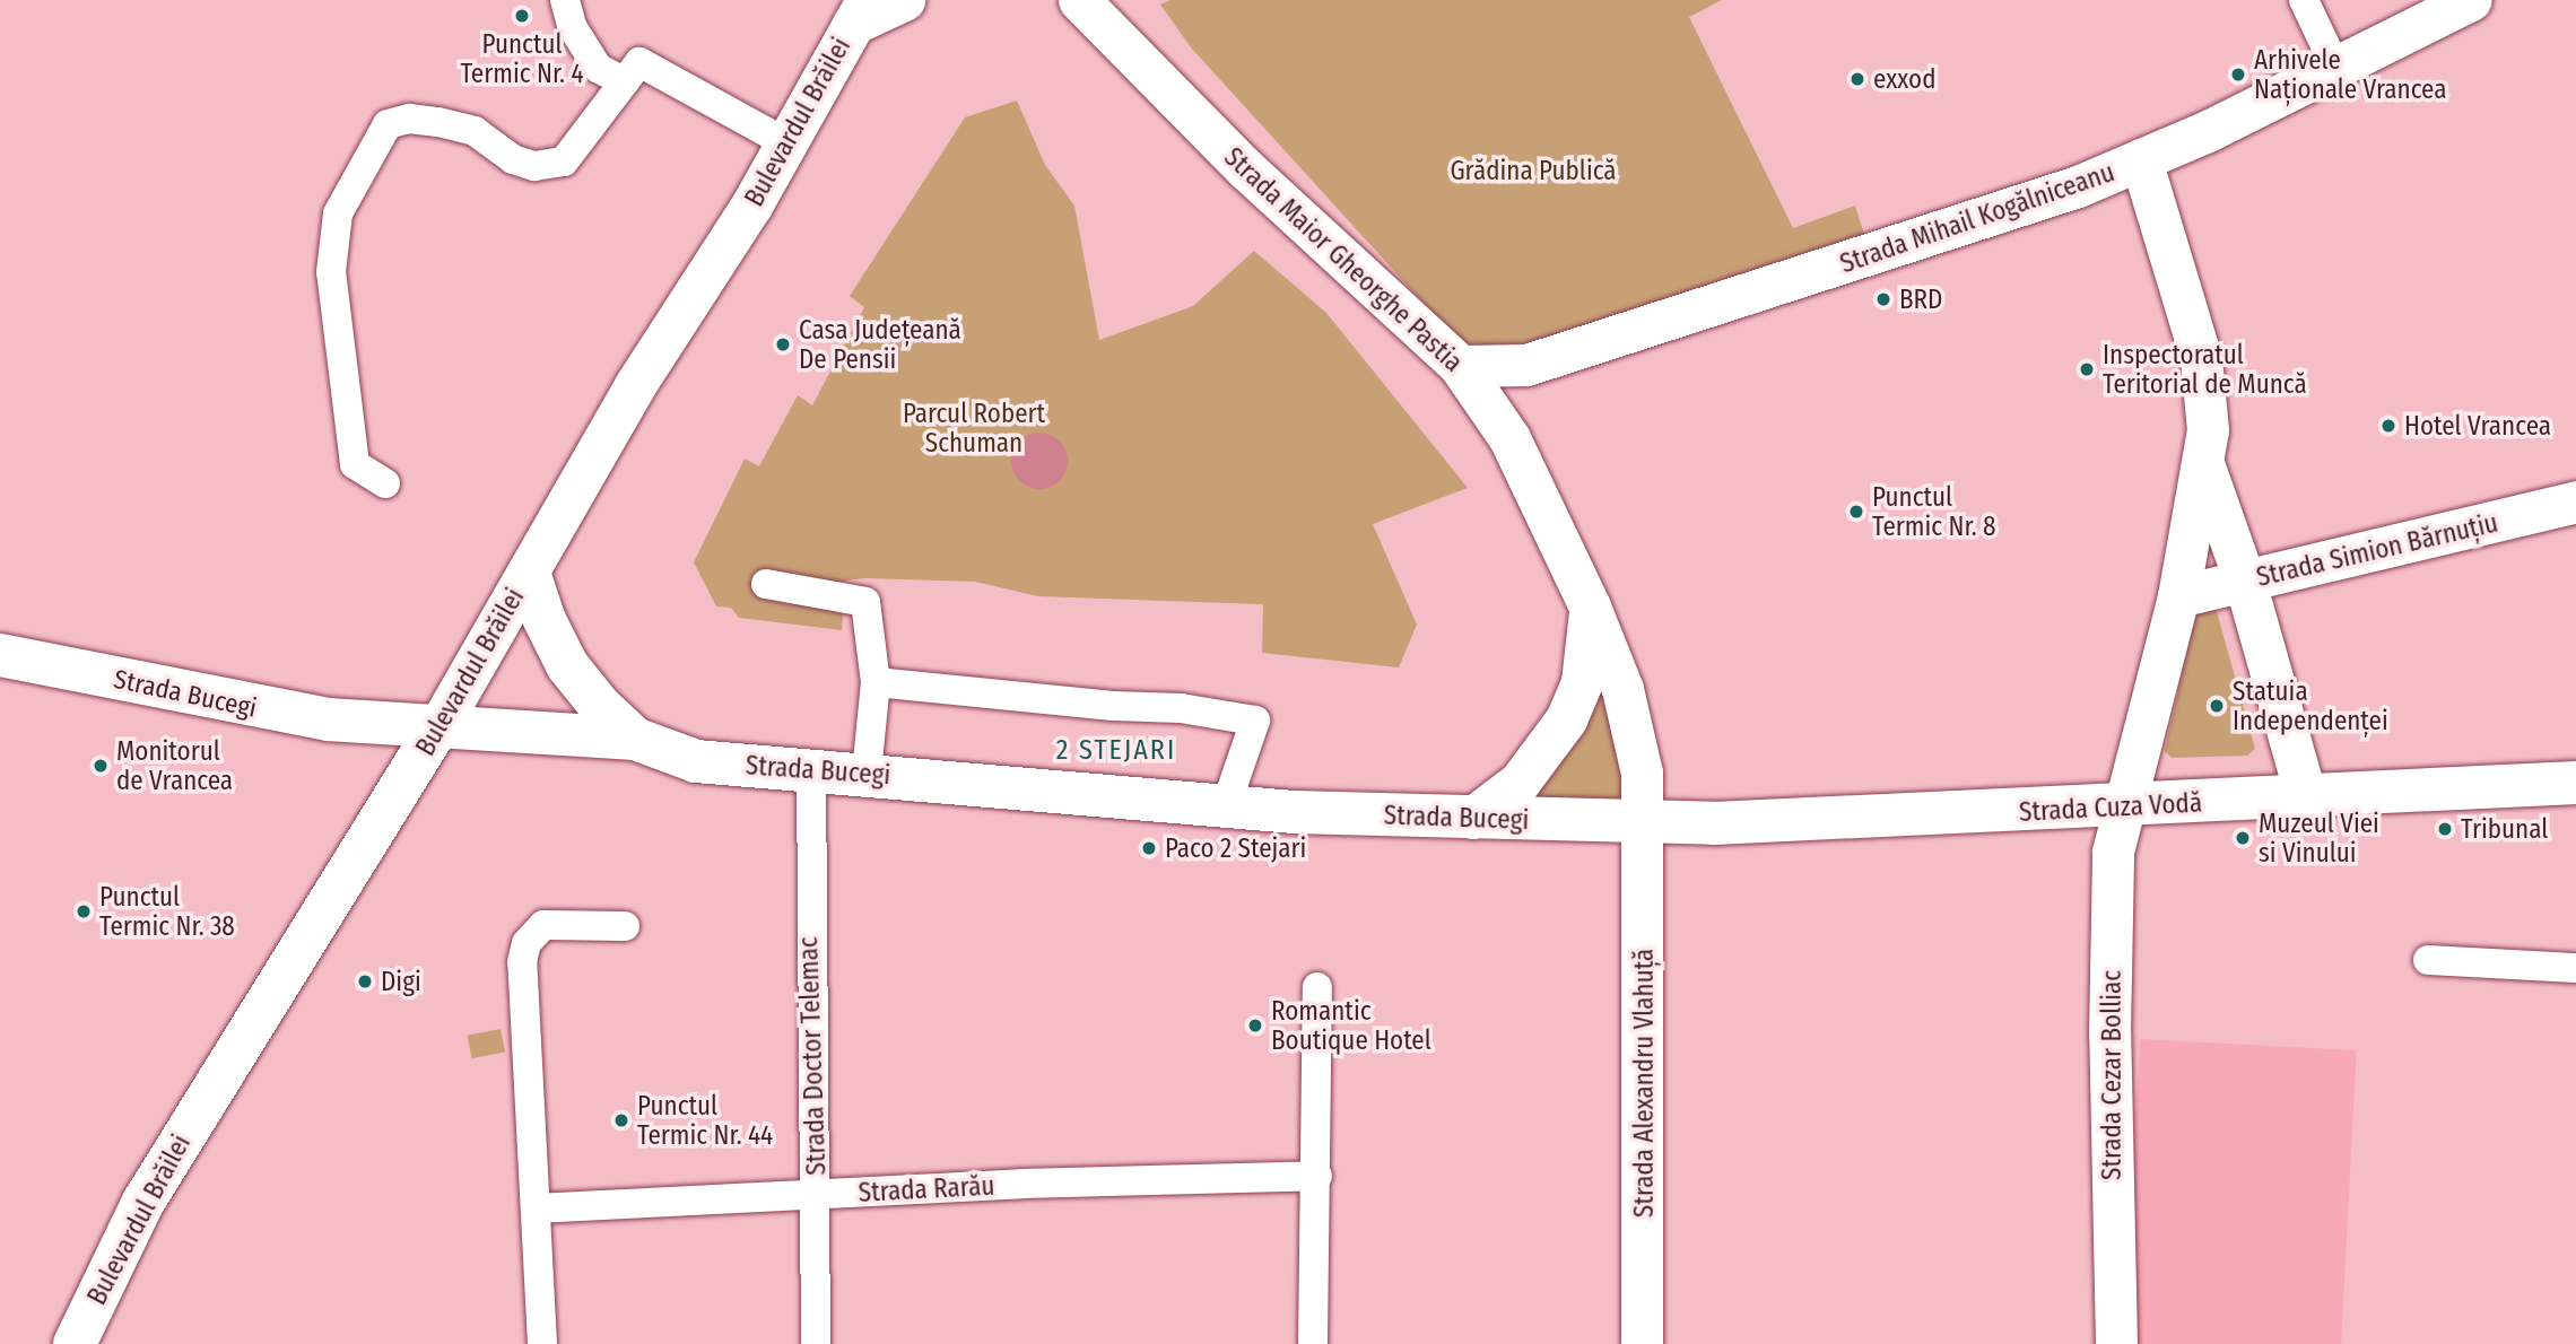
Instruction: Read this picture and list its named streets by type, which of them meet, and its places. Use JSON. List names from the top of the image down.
{
  "streets": {
    "main road": ["Bulevardul Brăilei", "Strada Bucegi", "Strada Cuza Vodă"],
    "street": [
      "Strada Mihail Kogălniceanu",
      "Strada Maior Gheorghe Pastia",
      "Strada Simion Bărnuțiu",
      "Strada Doctor Telemac",
      "Strada Cezar Bolliac",
      "Strada Alexandru Vlahuță",
      "Strada Rarău"
    ]
  },
  "crossings": [
    ["Bulevardul Brăilei", "Strada Bucegi"],
    ["Strada Mihail Kogălniceanu", "Strada Maior Gheorghe Pastia"],
    ["Strada Mihail Kogălniceanu", "Strada Cezar Bolliac"],
    ["Strada Maior Gheorghe Pastia", "Strada Bucegi"],
    ["Strada Maior Gheorghe Pastia", "Strada Cuza Vodă"],
    ["Strada Maior Gheorghe Pastia", "Strada Alexandru Vlahuță"],
    ["Strada Simion Bărnuțiu", "Strada Cezar Bolliac"],
    ["Strada Bucegi", "Strada Cuza Vodă"],
    ["Strada Bucegi", "Strada Doctor Telemac"],
    ["Strada Bucegi", "Strada Alexandru Vlahuță"],
    ["Strada Cuza Vodă", "Strada Cezar Bolliac"],
    ["Strada Cuza Vodă", "Strada Alexandru Vlahuță"],
    ["Strada Doctor Telemac", "Strada Rarău"]
  ],
  "districts": ["2 STEJARI"],
  "parks": ["Grădina Publică", "Parcul Robert Schuman"],
  "places": [
    "Punctul Termic Nr. 4",
    "Arhivele Naționale Vrancea",
    "exxod",
    "BRD",
    "Casa Județeană De Pensii",
    "Inspectoratul Teritorial de Muncă",
    "Hotel Vrancea",
    "Punctul Termic Nr. 8",
    "Statuia Independenței",
    "Monitorul de Vrancea",
    "Tribunal",
    "Muzeul Viei si Vinului",
    "Paco 2 Stejari",
    "Punctul Termic Nr. 38",
    "Digi",
    "Romantic Boutique Hotel",
    "Punctul Termic Nr. 44"
  ]
}
